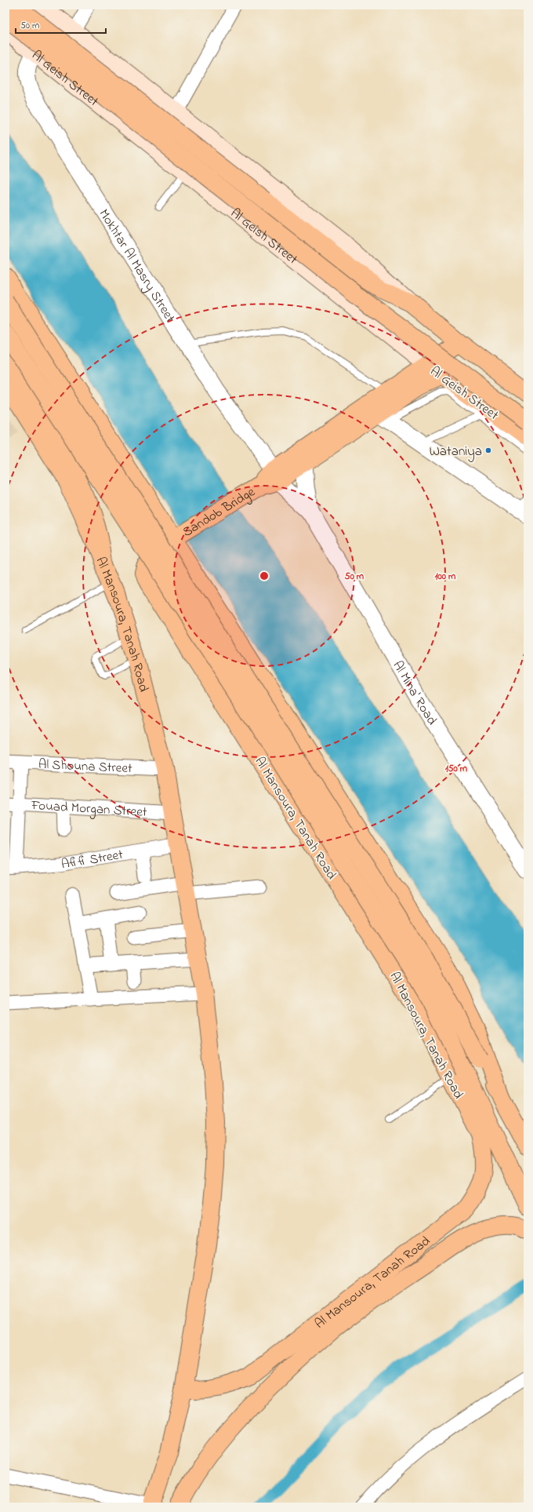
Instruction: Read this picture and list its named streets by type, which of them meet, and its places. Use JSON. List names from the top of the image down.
{
  "streets": {
    "main road": ["Al Geish Street", "Sandob Bridge", "Al Mansoura, Tanah Road"],
    "street": [
      "Mokhtar Al Masry Street",
      "Al Mina' Road",
      "Al Shouna Street",
      "Fouad Morgan Street",
      "Afifi Street"
    ]
  },
  "crossings": [
    ["Al Geish Street", "Mokhtar Al Masry Street"],
    ["Mokhtar Al Masry Street", "Sandob Bridge"],
    ["Mokhtar Al Masry Street", "Al Mina' Road"],
    ["Sandob Bridge", "Al Mansoura, Tanah Road"],
    ["Sandob Bridge", "Al Mina' Road"],
    ["Al Mansoura, Tanah Road", "Al Shouna Street"],
    ["Al Mansoura, Tanah Road", "Fouad Morgan Street"],
    ["Al Mansoura, Tanah Road", "Afifi Street"]
  ],
  "places": ["Wataniya"],
  "scale_bar": "50 m",
  "rings": ["50 m", "100 m", "150 m"]
}
